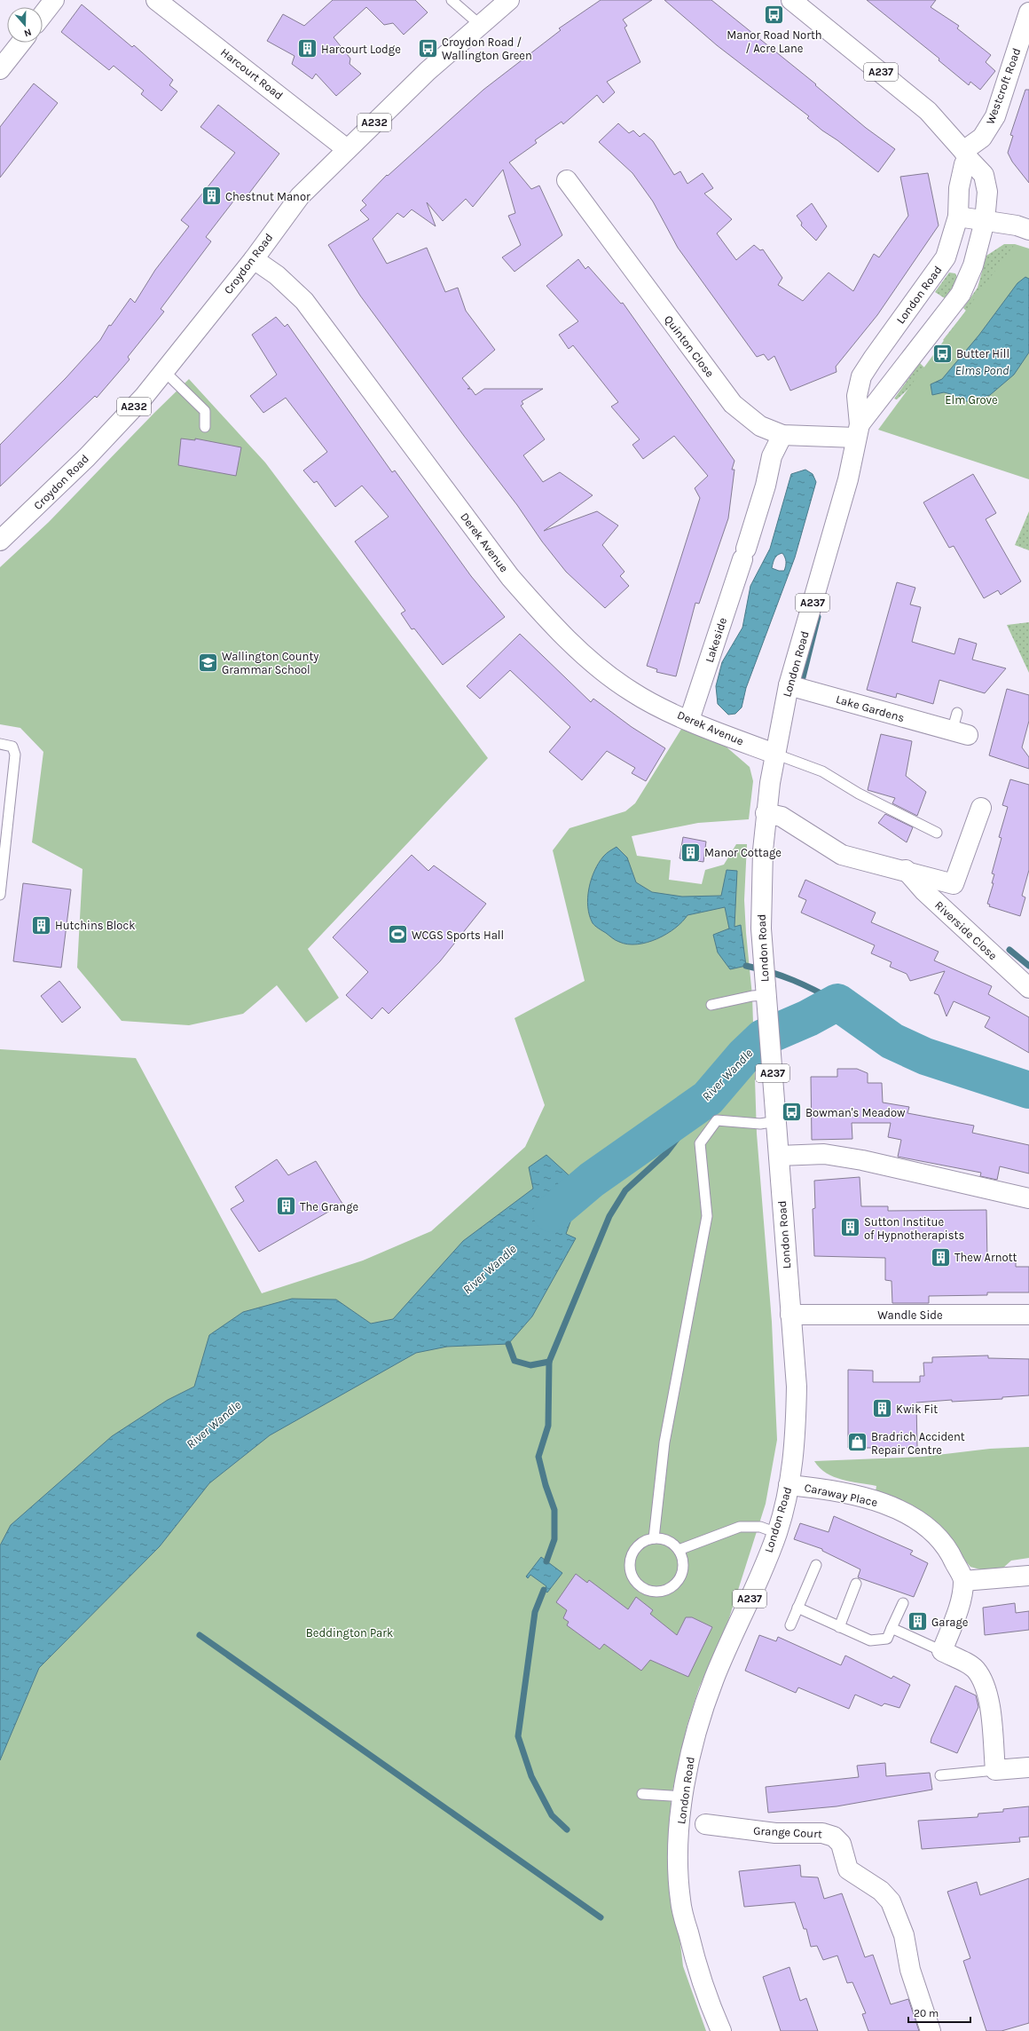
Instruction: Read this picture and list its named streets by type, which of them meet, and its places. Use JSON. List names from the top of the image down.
{
  "streets": {
    "main road": [
      "A237",
      "Harcourt Road",
      "Westcroft Road",
      "A232",
      "Croydon Road",
      "London Road",
      "Quinton Close",
      "Derek Avenue",
      "Lakeside",
      "Lake Gardens",
      "Riverside Close",
      "Wandle Side",
      "Caraway Place",
      "Grange Court"
    ]
  },
  "crossings": [
    ["A237", "Westcroft Road"],
    ["A237", "London Road"],
    ["Harcourt Road", "Croydon Road"],
    ["Westcroft Road", "London Road"],
    ["Croydon Road", "Derek Avenue"],
    ["London Road", "Quinton Close"],
    ["London Road", "Derek Avenue"],
    ["London Road", "Lake Gardens"],
    ["London Road", "Riverside Close"],
    ["London Road", "Wandle Side"],
    ["London Road", "Caraway Place"],
    ["Quinton Close", "Lakeside"],
    ["Derek Avenue", "Lakeside"]
  ],
  "water": ["Elms Pond", "River Wandle"],
  "parks": ["Elm Grove", "Beddington Park"],
  "places": {
    "bus stop": [
      "Manor Road North / Acre Lane",
      "Croydon Road / Wallington Green",
      "Butter Hill",
      "Bowman's Meadow"
    ],
    "building": [
      "Harcourt Lodge",
      "Chestnut Manor",
      "Manor Cottage",
      "Hutchins Block",
      "The Grange",
      "Sutton Institue of Hypnotherapists",
      "Thew Arnott",
      "Kwik Fit",
      "Garage"
    ],
    "school or university": ["Wallington County Grammar School"],
    "sports": ["WCGS Sports Hall"],
    "shop": ["Bradrich Accident Repair Centre"]
  },
  "scale_bar": "20 m",
  "north": "bottom"
}
